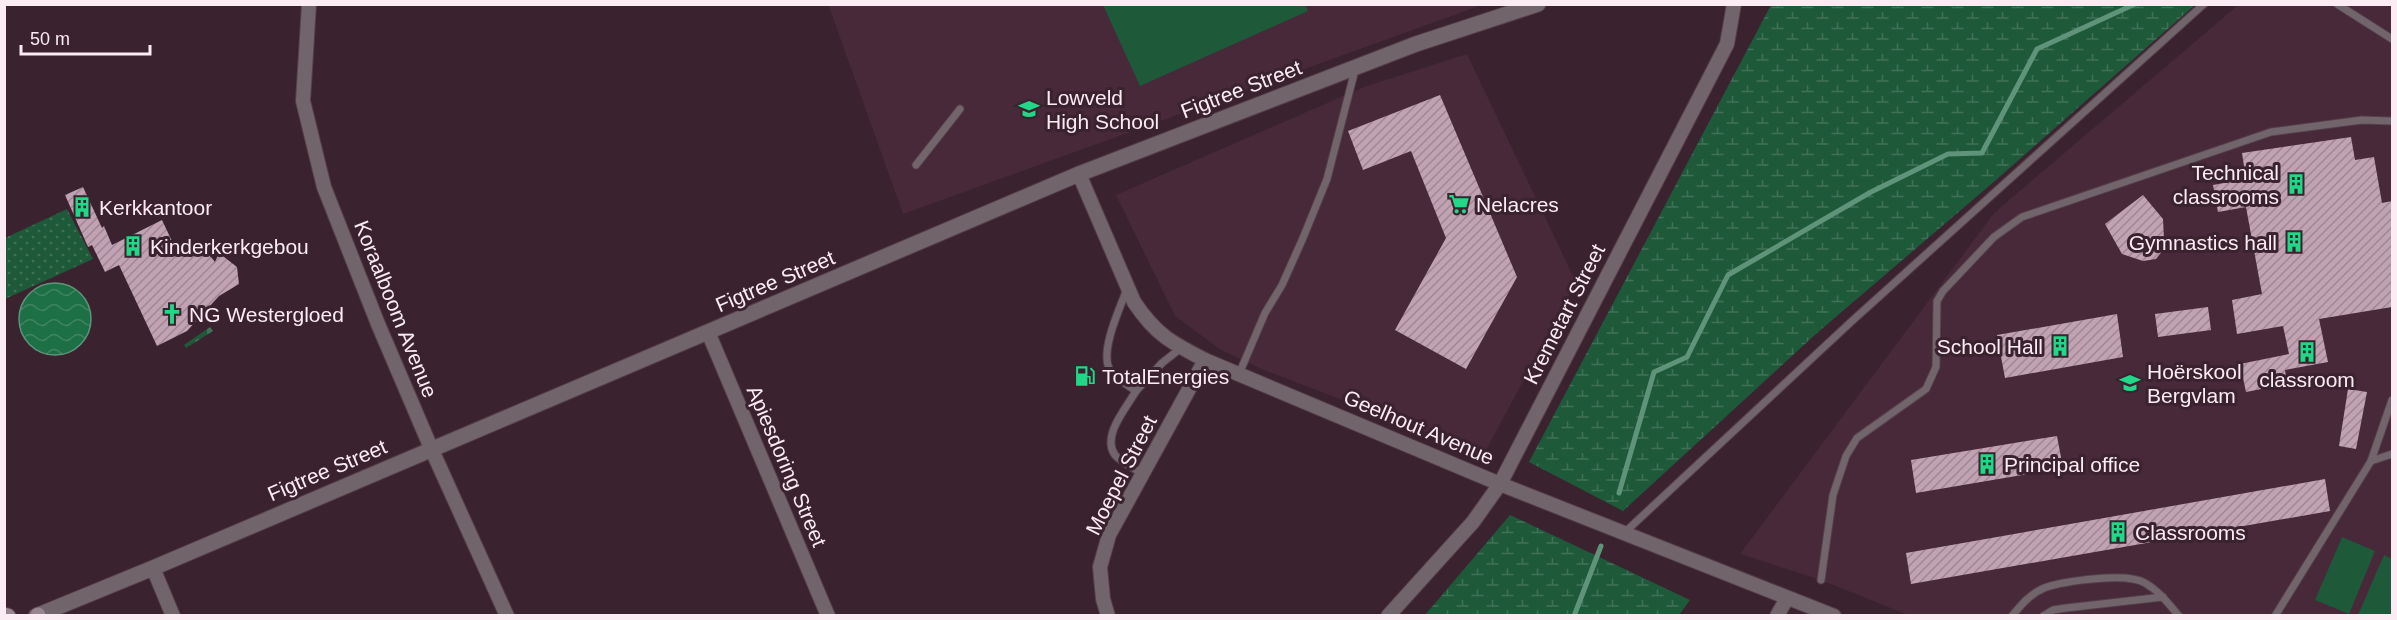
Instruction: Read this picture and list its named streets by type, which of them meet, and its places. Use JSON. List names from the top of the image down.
{
  "streets": {
    "street": [
      "Figtree Street",
      "Koraalboom Avenue",
      "Kremetart Street",
      "Geelhout Avenue",
      "Apiesdoring Street",
      "Moepel Street"
    ]
  },
  "crossings": [
    ["Figtree Street", "Koraalboom Avenue"],
    ["Figtree Street", "Geelhout Avenue"],
    ["Figtree Street", "Apiesdoring Street"],
    ["Kremetart Street", "Geelhout Avenue"],
    ["Geelhout Avenue", "Moepel Street"]
  ],
  "places": {
    "school or university": ["Lowveld High School", "Hoërskool Bergvlam"],
    "building": [
      "Technical classrooms",
      "Kerkkantoor",
      "Gymnastics hall",
      "Kinderkerkgebou",
      "School Hall",
      "classroom",
      "Principal office",
      "Classrooms"
    ],
    "supermarket": ["Nelacres"],
    "church": ["NG Westergloed"],
    "fuel station": ["TotalEnergies"]
  },
  "scale_bar": "50 m"
}
